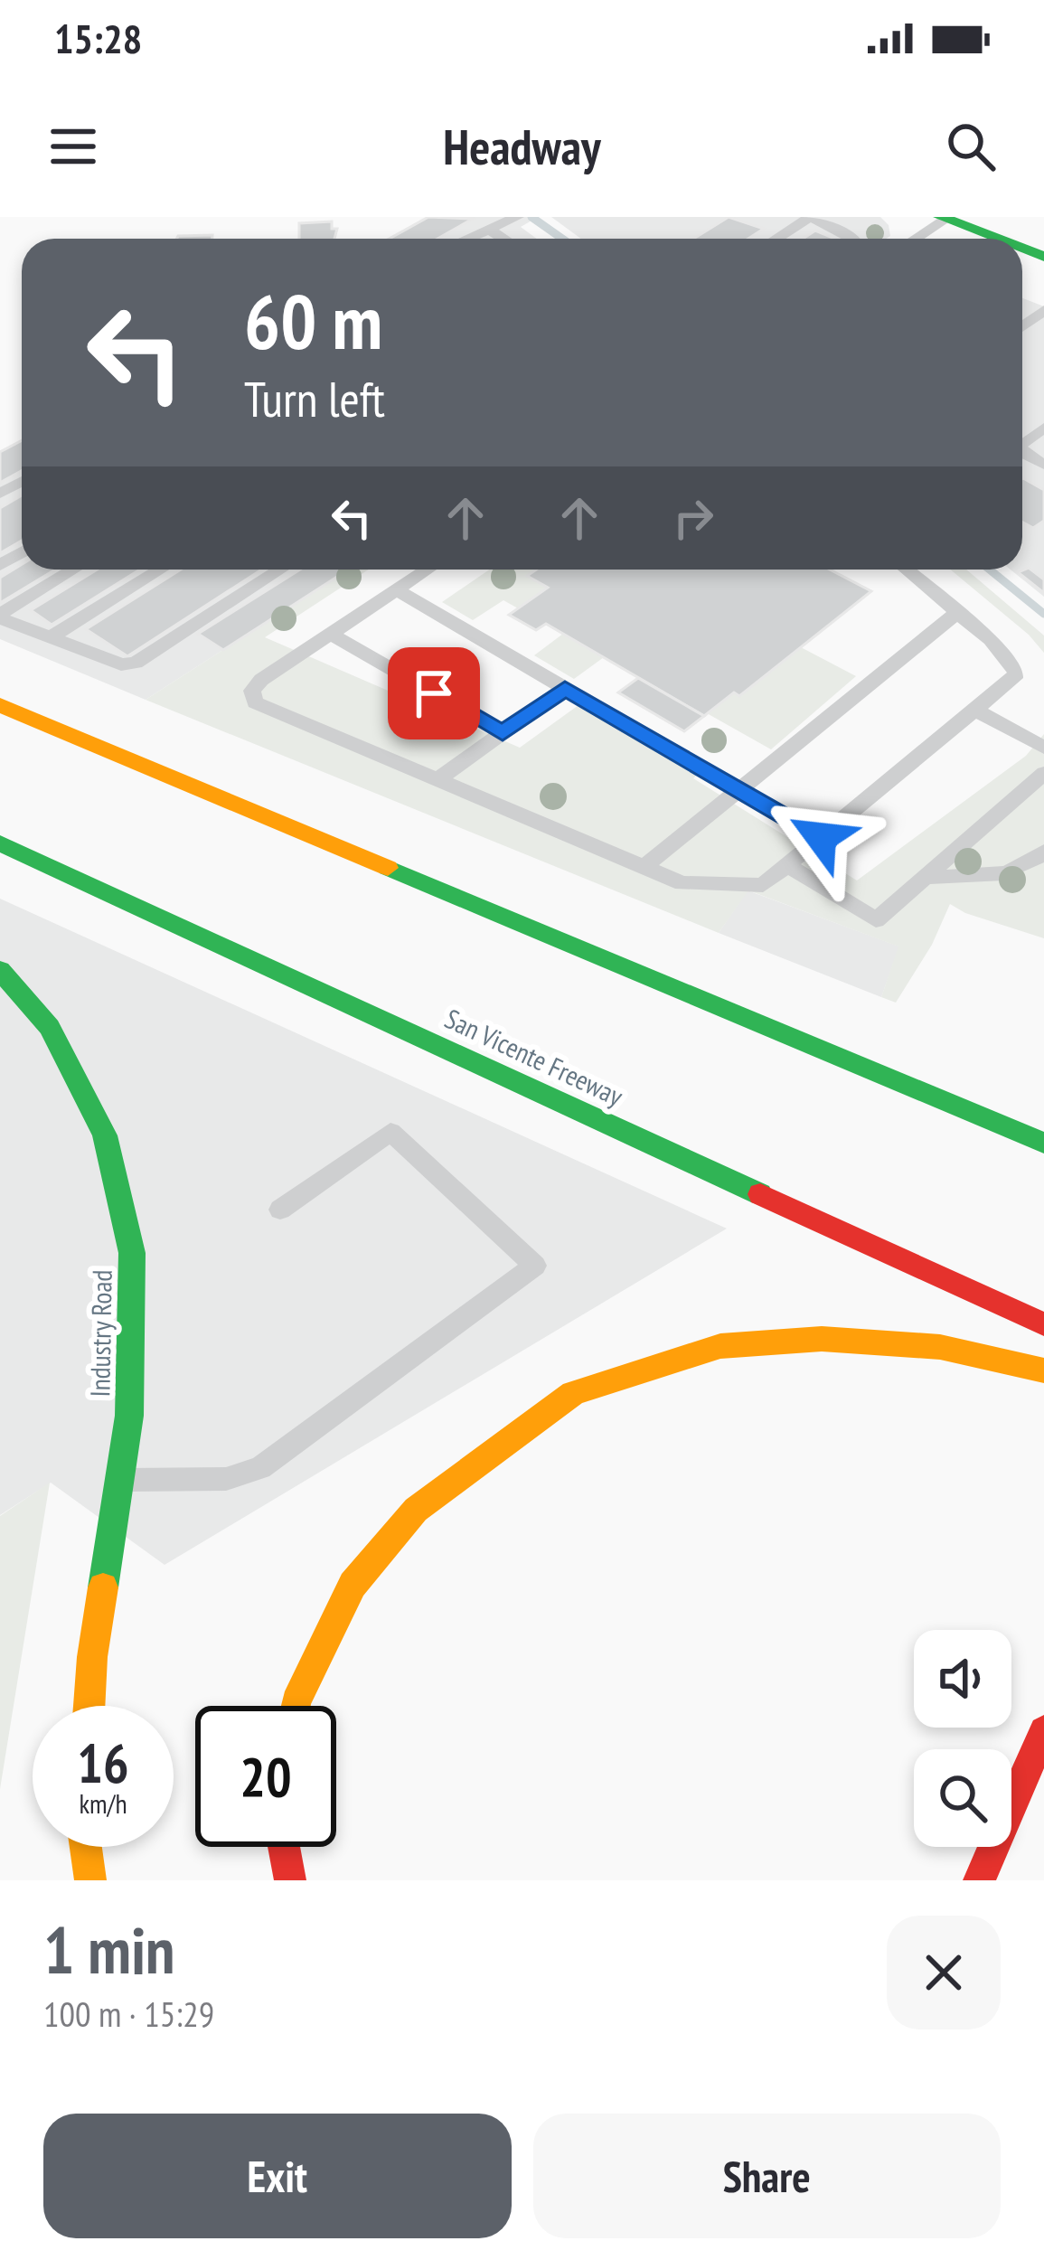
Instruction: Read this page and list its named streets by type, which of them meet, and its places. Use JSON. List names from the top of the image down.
{
  "streets": {
    "main road": ["San Vicente Freeway", "Industry Road"]
  },
  "page": {
    "status": "15:28",
    "header": "Headway",
    "turn": ["60 m", "Turn left"],
    "speed": "16 km/h",
    "limit": "20",
    "heading": ["1 min", "100 m · 15:29"],
    "buttons": ["Exit", "Share"]
  }
}
